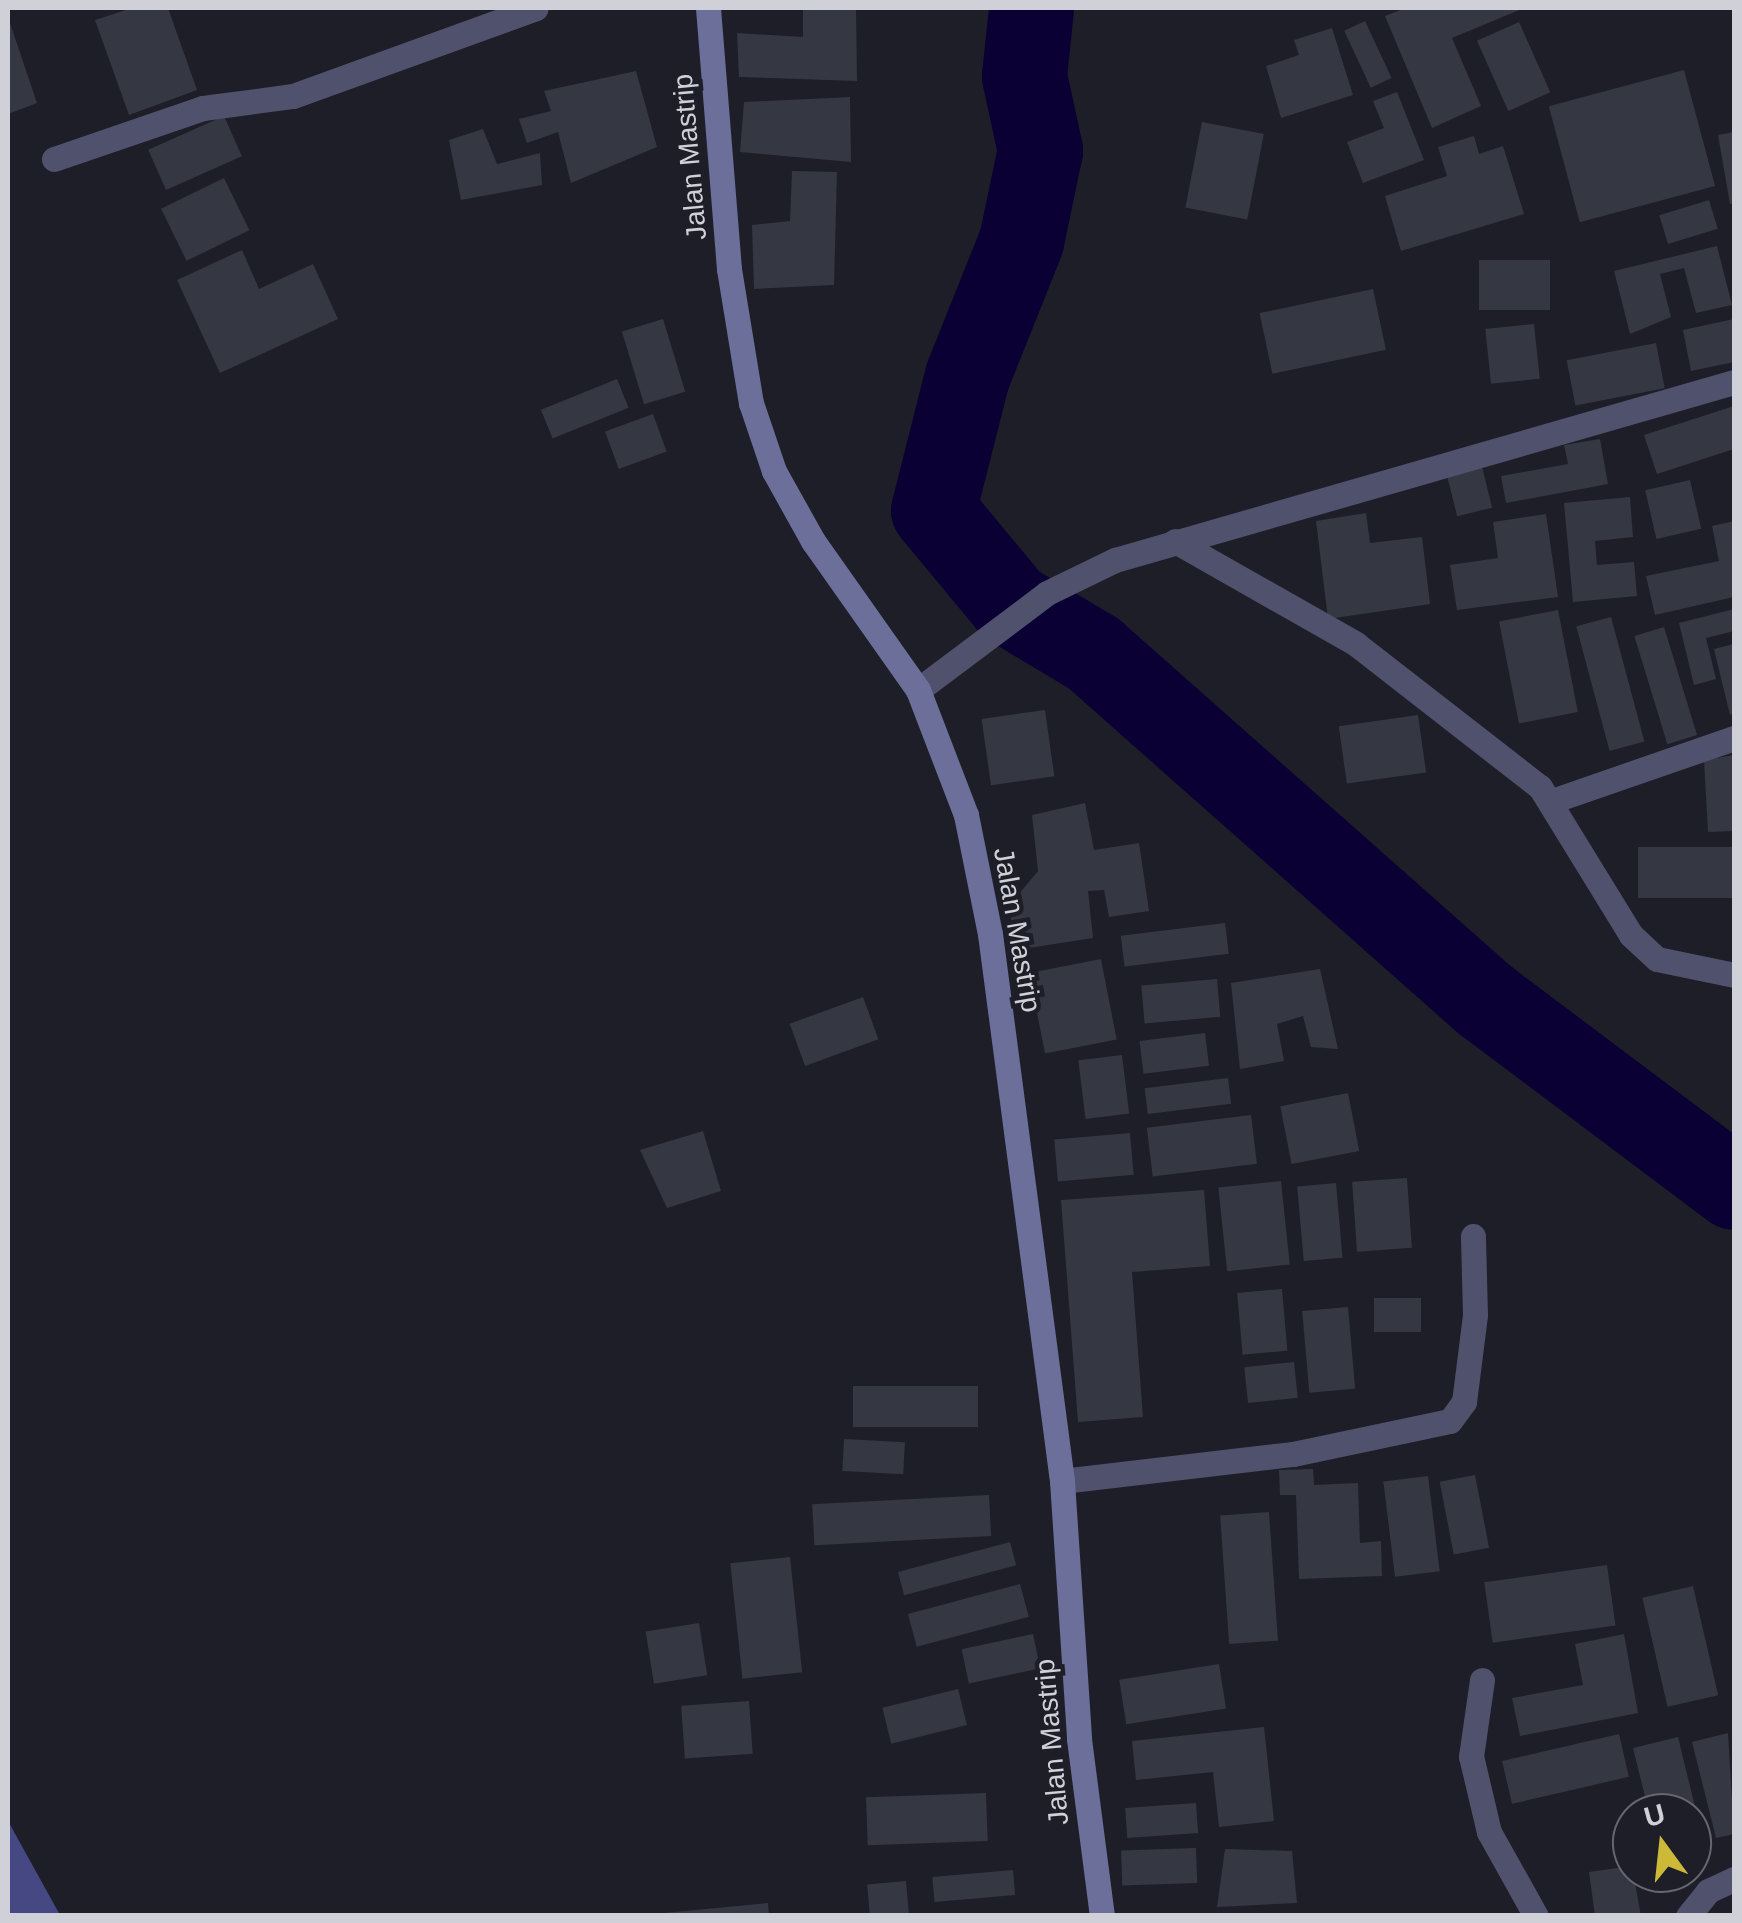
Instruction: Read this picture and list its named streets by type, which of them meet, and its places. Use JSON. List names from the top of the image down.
{
  "streets": {
    "main road": ["Jalan Mastrip"]
  },
  "north": "top"
}
